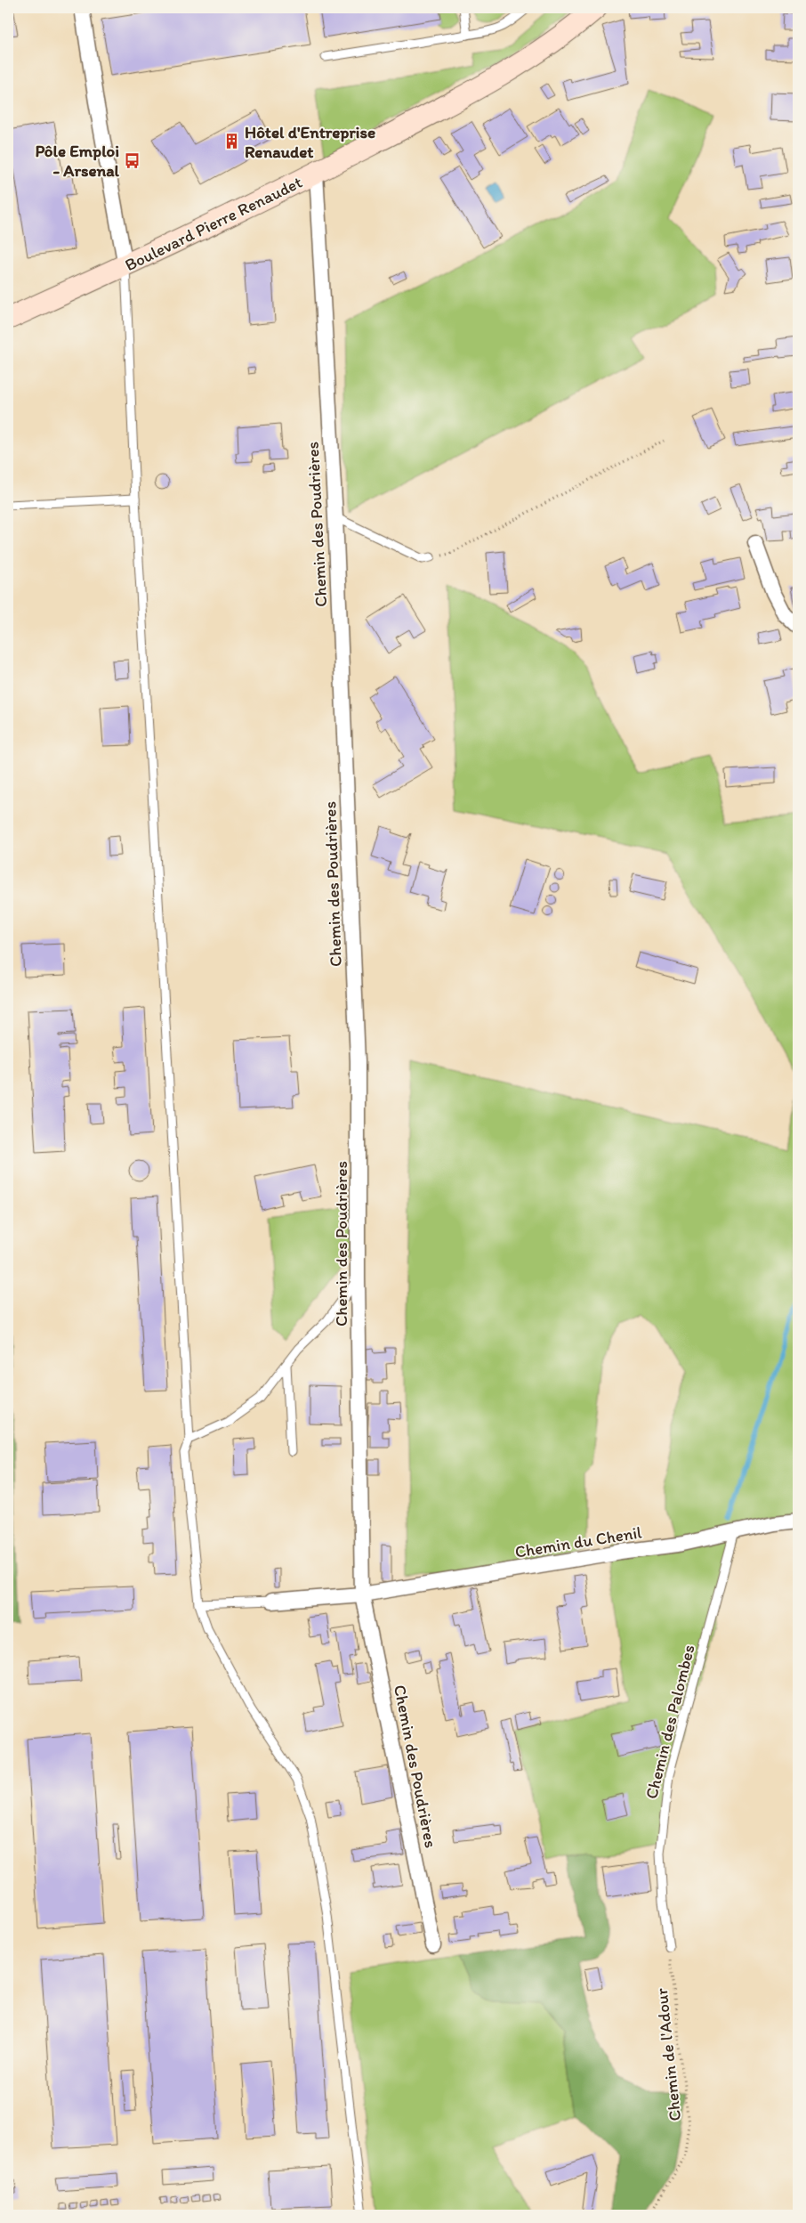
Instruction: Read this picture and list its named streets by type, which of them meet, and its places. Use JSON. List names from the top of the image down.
{
  "streets": {
    "street": ["Boulevard Pierre Renaudet", "Chemin des Poudrières", "Chemin du Chenil"],
    "lane": ["Chemin des Palombes"],
    "path": ["Chemin de l'Adour"]
  },
  "crossings": [
    ["Boulevard Pierre Renaudet", "Chemin des Poudrières"],
    ["Chemin des Poudrières", "Chemin du Chenil"],
    ["Chemin du Chenil", "Chemin des Palombes"],
    ["Chemin des Palombes", "Chemin de l'Adour"]
  ],
  "places": {
    "building": ["Hôtel d'Entreprise Renaudet"],
    "bus stop": ["Pôle Emploi - Arsenal"]
  }
}
